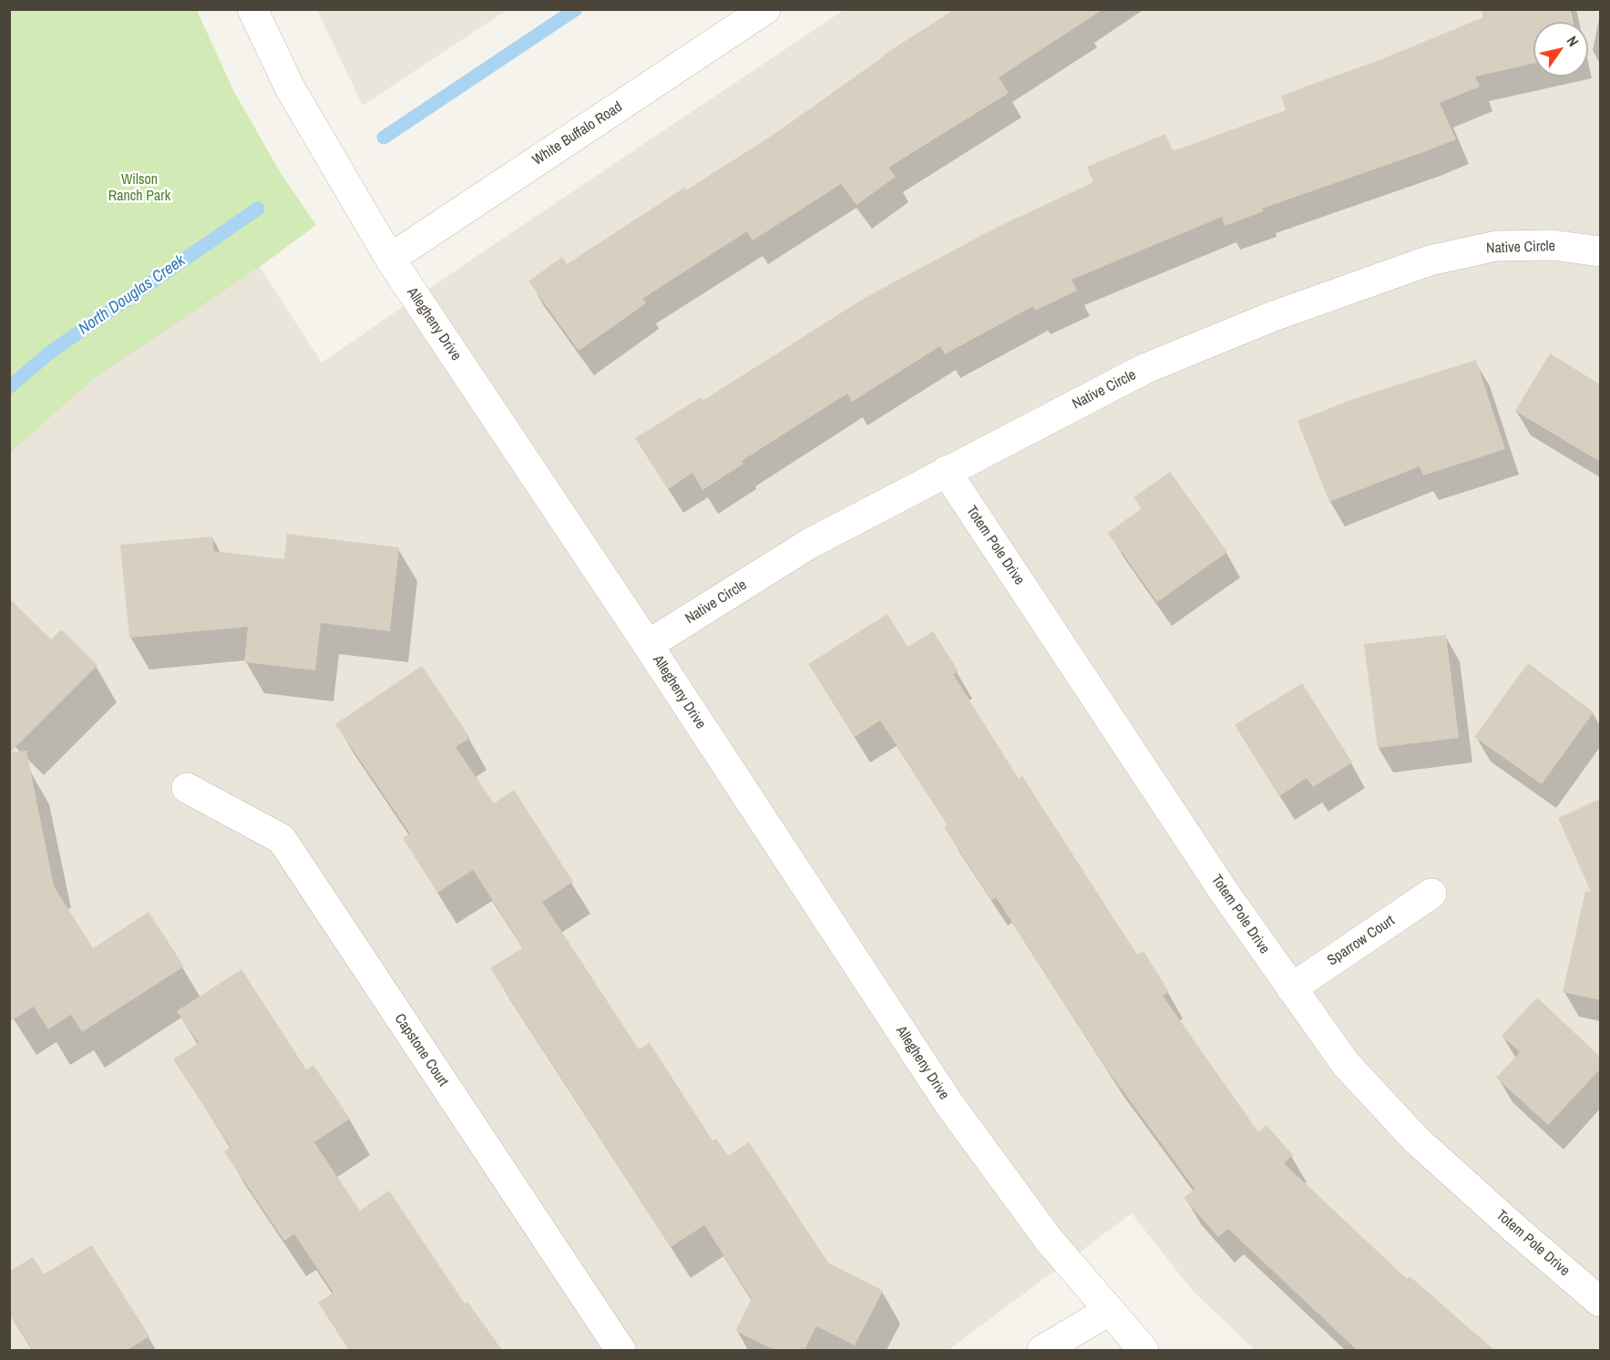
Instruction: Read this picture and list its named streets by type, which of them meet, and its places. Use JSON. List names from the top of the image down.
{
  "streets": {
    "street": [
      "White Buffalo Road",
      "Native Circle",
      "Allegheny Drive",
      "Totem Pole Drive",
      "Sparrow Court",
      "Capstone Court"
    ]
  },
  "crossings": [
    ["White Buffalo Road", "Allegheny Drive"],
    ["Native Circle", "Allegheny Drive"],
    ["Native Circle", "Totem Pole Drive"],
    ["Totem Pole Drive", "Sparrow Court"]
  ],
  "water": ["North Douglas Creek"],
  "parks": ["Wilson Ranch Park"],
  "north": "top right"
}
